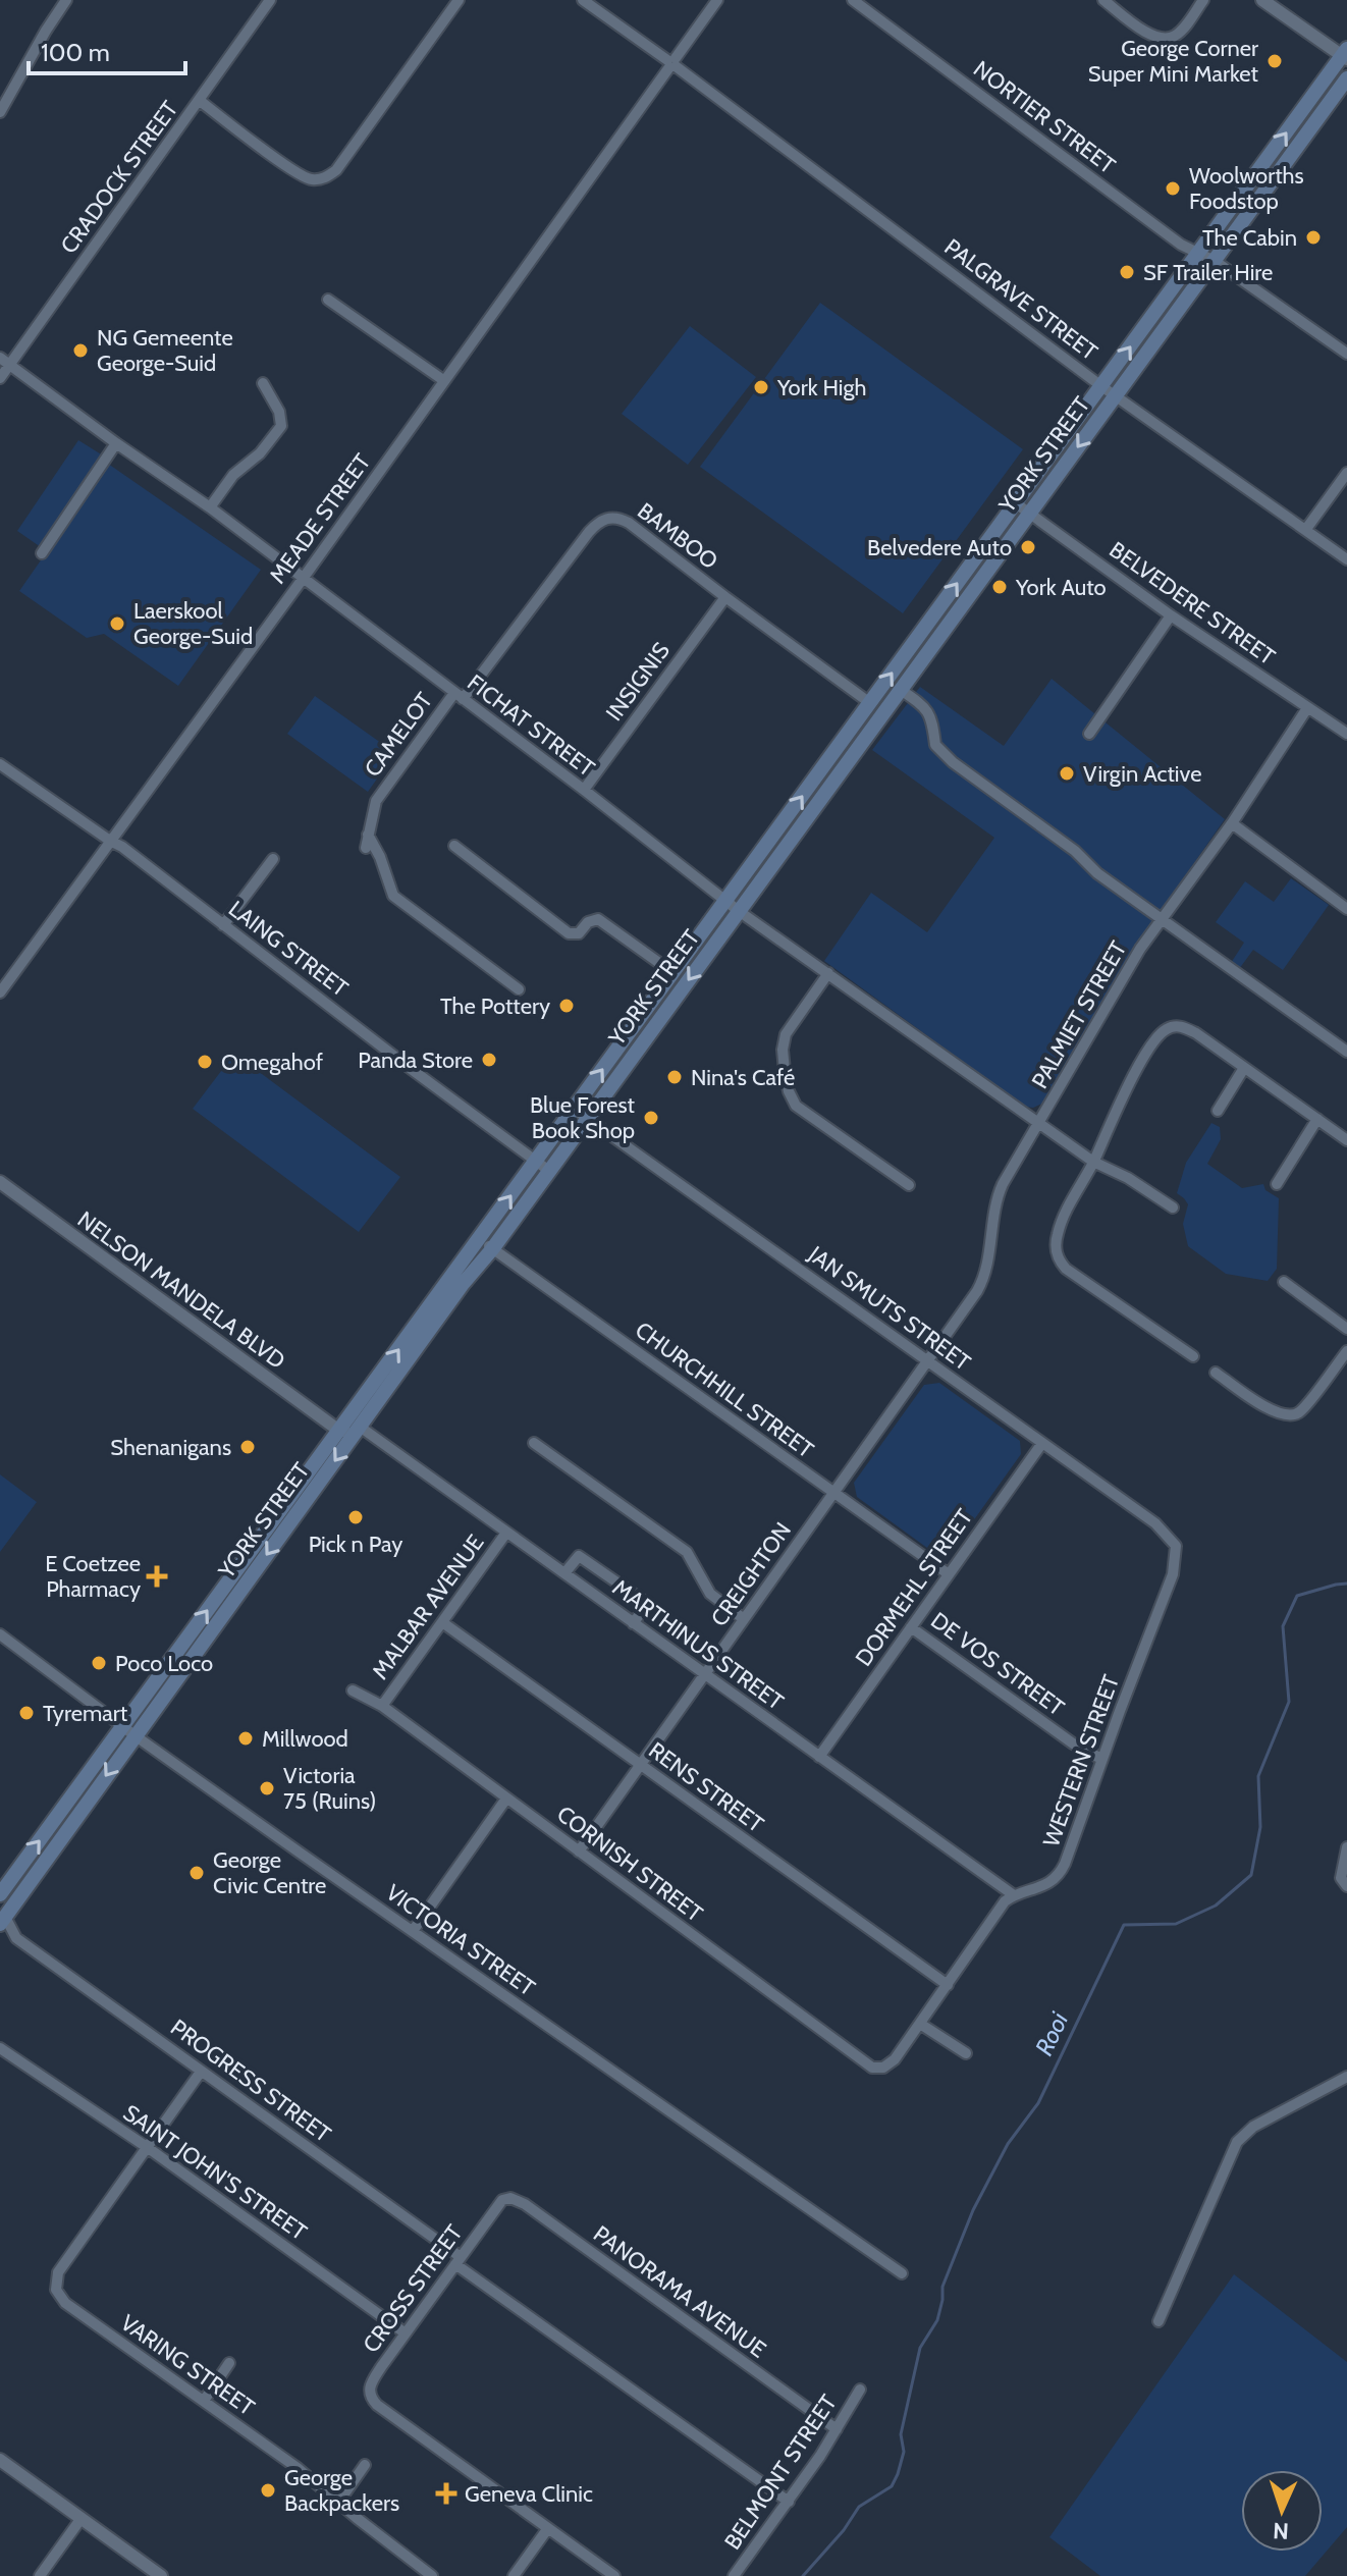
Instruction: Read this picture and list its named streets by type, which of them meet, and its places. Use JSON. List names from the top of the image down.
{
  "streets": {
    "main road": ["YORK STREET"],
    "street": [
      "NORTIER STREET",
      "CRADOCK STREET",
      "PALGRAVE STREET",
      "MEADE STREET",
      "BAMBOO",
      "BELVEDERE STREET",
      "INSIGNIS",
      "FICHAT STREET",
      "CAMELOT",
      "LAING STREET",
      "PALMIET STREET",
      "NELSON MANDELA BLVD",
      "JAN SMUTS STREET",
      "CHURCHHILL STREET",
      "CREIGHTON",
      "DORMEHL STREET",
      "MALBAR AVENUE",
      "MARTHINUS STREET",
      "DE VOS STREET",
      "WESTERN STREET",
      "RENS STREET",
      "CORNISH STREET",
      "VICTORIA STREET",
      "PROGRESS STREET",
      "SAINT JOHN'S STREET",
      "CROSS STREET",
      "PANORAMA AVENUE",
      "VARING STREET",
      "BELMONT STREET"
    ]
  },
  "crossings": [
    ["NORTIER STREET", "YORK STREET"],
    ["CRADOCK STREET", "FICHAT STREET"],
    ["PALGRAVE STREET", "YORK STREET"],
    ["PALGRAVE STREET", "MEADE STREET"],
    ["YORK STREET", "BAMBOO"],
    ["YORK STREET", "BELVEDERE STREET"],
    ["YORK STREET", "FICHAT STREET"],
    ["YORK STREET", "LAING STREET"],
    ["YORK STREET", "NELSON MANDELA BLVD"],
    ["YORK STREET", "JAN SMUTS STREET"],
    ["YORK STREET", "CHURCHHILL STREET"],
    ["YORK STREET", "MARTHINUS STREET"],
    ["YORK STREET", "VICTORIA STREET"],
    ["YORK STREET", "PROGRESS STREET"],
    ["MEADE STREET", "FICHAT STREET"],
    ["MEADE STREET", "LAING STREET"],
    ["BAMBOO", "INSIGNIS"],
    ["BAMBOO", "FICHAT STREET"],
    ["BAMBOO", "CAMELOT"],
    ["BELVEDERE STREET", "PALMIET STREET"],
    ["INSIGNIS", "FICHAT STREET"],
    ["FICHAT STREET", "CAMELOT"],
    ["FICHAT STREET", "PALMIET STREET"],
    ["PALMIET STREET", "JAN SMUTS STREET"],
    ["PALMIET STREET", "CREIGHTON"],
    ["JAN SMUTS STREET", "CREIGHTON"],
    ["JAN SMUTS STREET", "DORMEHL STREET"],
    ["JAN SMUTS STREET", "WESTERN STREET"],
    ["CHURCHHILL STREET", "CREIGHTON"],
    ["CHURCHHILL STREET", "DORMEHL STREET"],
    ["CREIGHTON", "MARTHINUS STREET"],
    ["CREIGHTON", "RENS STREET"],
    ["CREIGHTON", "CORNISH STREET"],
    ["DORMEHL STREET", "MARTHINUS STREET"],
    ["DORMEHL STREET", "DE VOS STREET"],
    ["MALBAR AVENUE", "MARTHINUS STREET"],
    ["MALBAR AVENUE", "RENS STREET"],
    ["MALBAR AVENUE", "CORNISH STREET"],
    ["MARTHINUS STREET", "WESTERN STREET"],
    ["DE VOS STREET", "WESTERN STREET"],
    ["WESTERN STREET", "RENS STREET"],
    ["WESTERN STREET", "CORNISH STREET"],
    ["PROGRESS STREET", "CROSS STREET"],
    ["PROGRESS STREET", "BELMONT STREET"],
    ["SAINT JOHN'S STREET", "CROSS STREET"],
    ["SAINT JOHN'S STREET", "VARING STREET"],
    ["CROSS STREET", "PANORAMA AVENUE"],
    ["PANORAMA AVENUE", "BELMONT STREET"]
  ],
  "water": ["Rooi"],
  "places": {
    "other": [
      "George Corner Super Mini Market",
      "Woolworths Foodstop",
      "The Cabin",
      "SF Trailer Hire",
      "NG Gemeente George-Suid",
      "York High",
      "Belvedere Auto",
      "York Auto",
      "Laerskool George-Suid",
      "Virgin Active",
      "The Pottery",
      "Panda Store",
      "Omegahof",
      "Nina's Café",
      "Blue Forest Book Shop",
      "Shenanigans",
      "Pick n Pay",
      "Poco Loco",
      "Tyremart",
      "Millwood",
      "Victoria 75 (Ruins)",
      "George Civic Centre",
      "George Backpackers"
    ],
    "health": ["E Coetzee Pharmacy", "Geneva Clinic"]
  },
  "scale_bar": "100 m",
  "north": "bottom"
}
